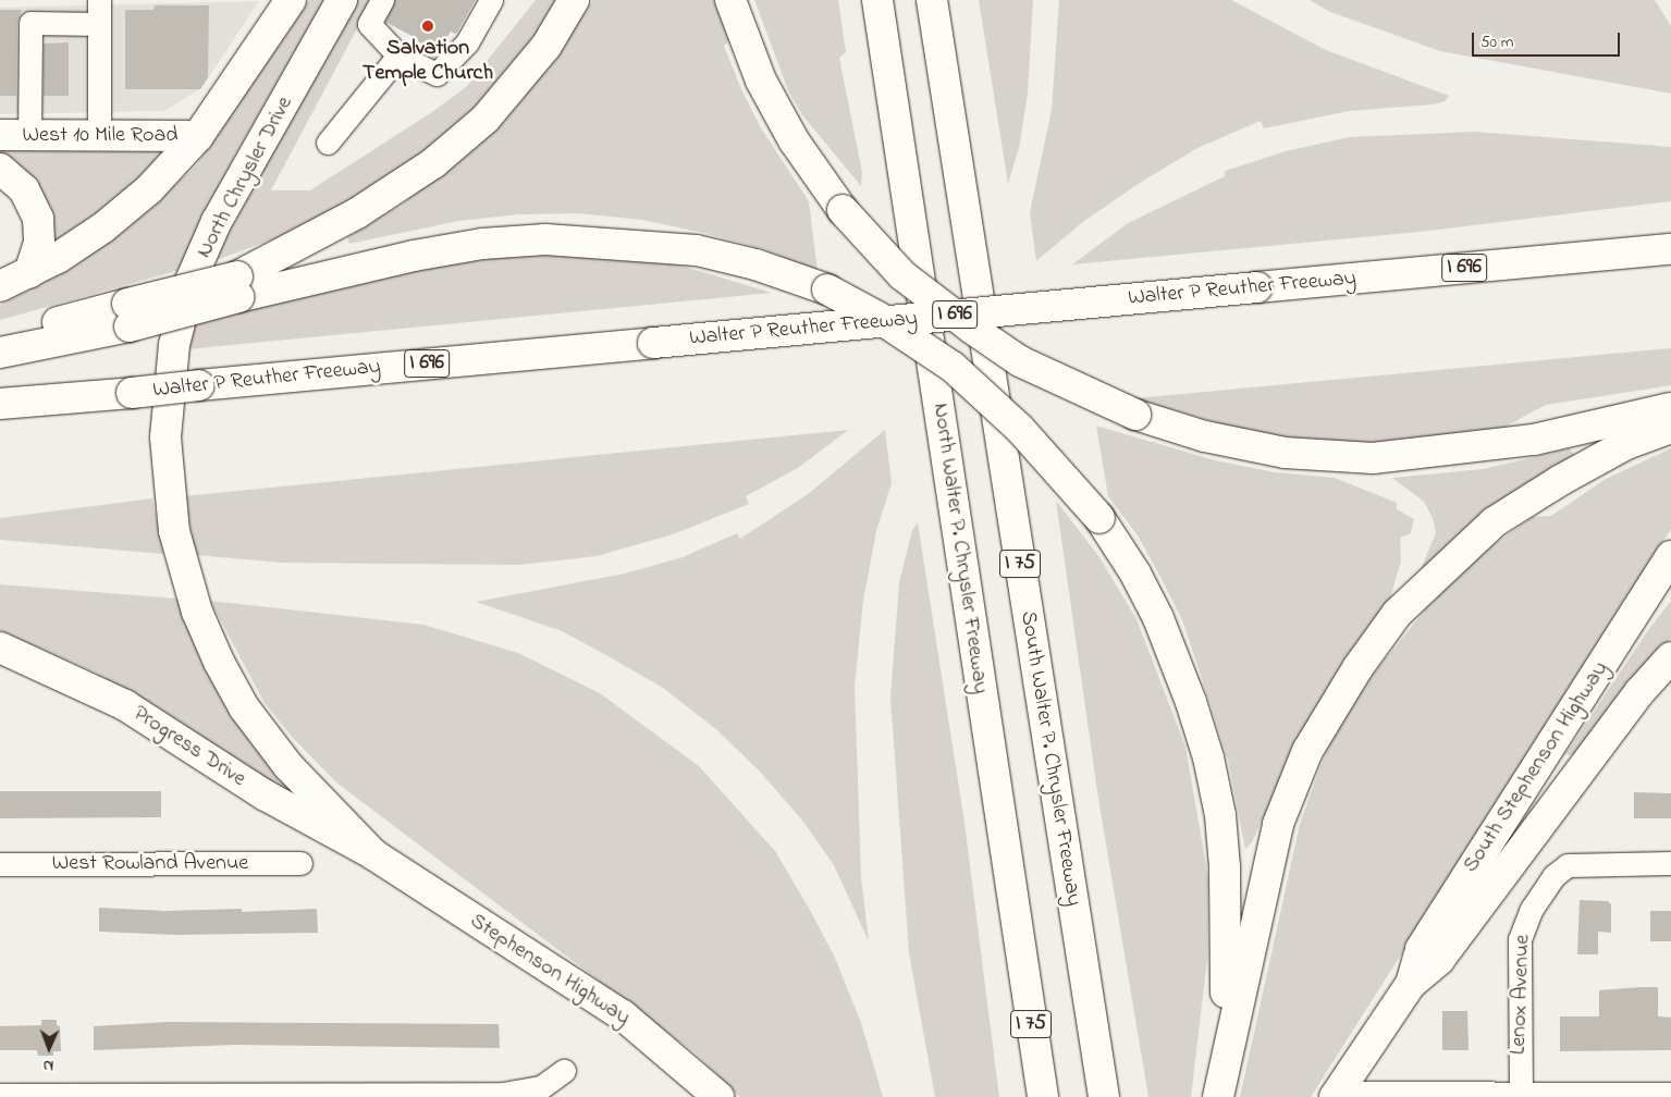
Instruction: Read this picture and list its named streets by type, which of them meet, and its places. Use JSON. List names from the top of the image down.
{
  "streets": {
    "main road": [
      "West 10 Mile Road",
      "North Chrysler Drive",
      "I 696",
      "Walter P Reuther Freeway",
      "North Walter P. Chrysler Freeway",
      "I 75",
      "Progress Drive",
      "South Walter P. Chrysler Freeway",
      "South Stephenson Highway",
      "Stephenson Highway"
    ],
    "street": ["West Rowland Avenue", "Lenox Avenue"]
  },
  "crossings": [
    ["North Chrysler Drive", "Progress Drive"],
    ["North Chrysler Drive", "Stephenson Highway"],
    ["Progress Drive", "Stephenson Highway"]
  ],
  "places": ["Salvation Temple Church"],
  "scale_bar": "50 m",
  "north": "bottom"
}
